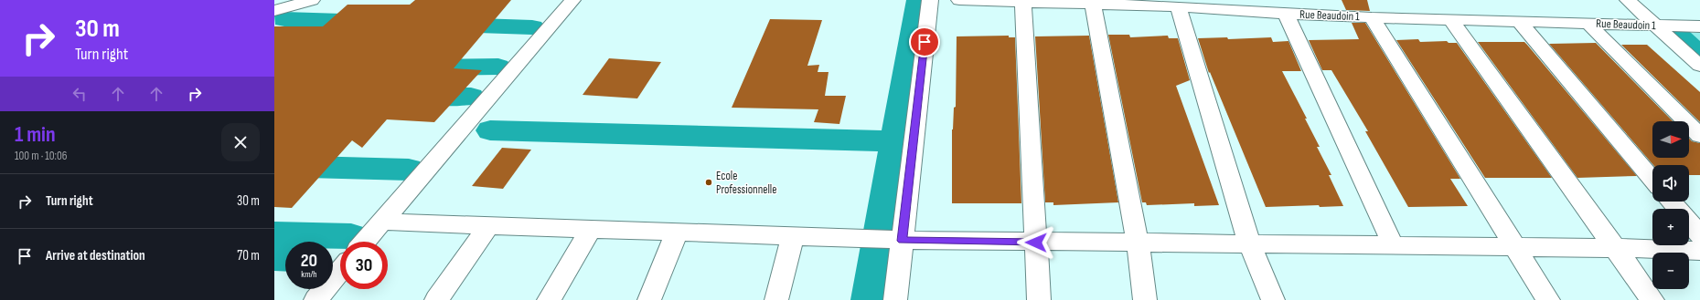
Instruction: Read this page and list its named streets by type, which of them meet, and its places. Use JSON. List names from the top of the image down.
{
  "streets": {
    "street": ["Rue Beaudoin 1"]
  },
  "places": ["Ecole Professionnelle"],
  "north": "right",
  "page": {
    "turn": ["30 m", "Turn right"],
    "heading": ["1 min", "100 m · 10:06"],
    "map_buttons": ["+", "−"],
    "list": [
      {
        "name": "Turn right",
        "value": "30 m"
      },
      {
        "name": "Arrive at destination",
        "value": "70 m"
      }
    ],
    "speed": "20 km/h",
    "limit": "30"
  }
}
